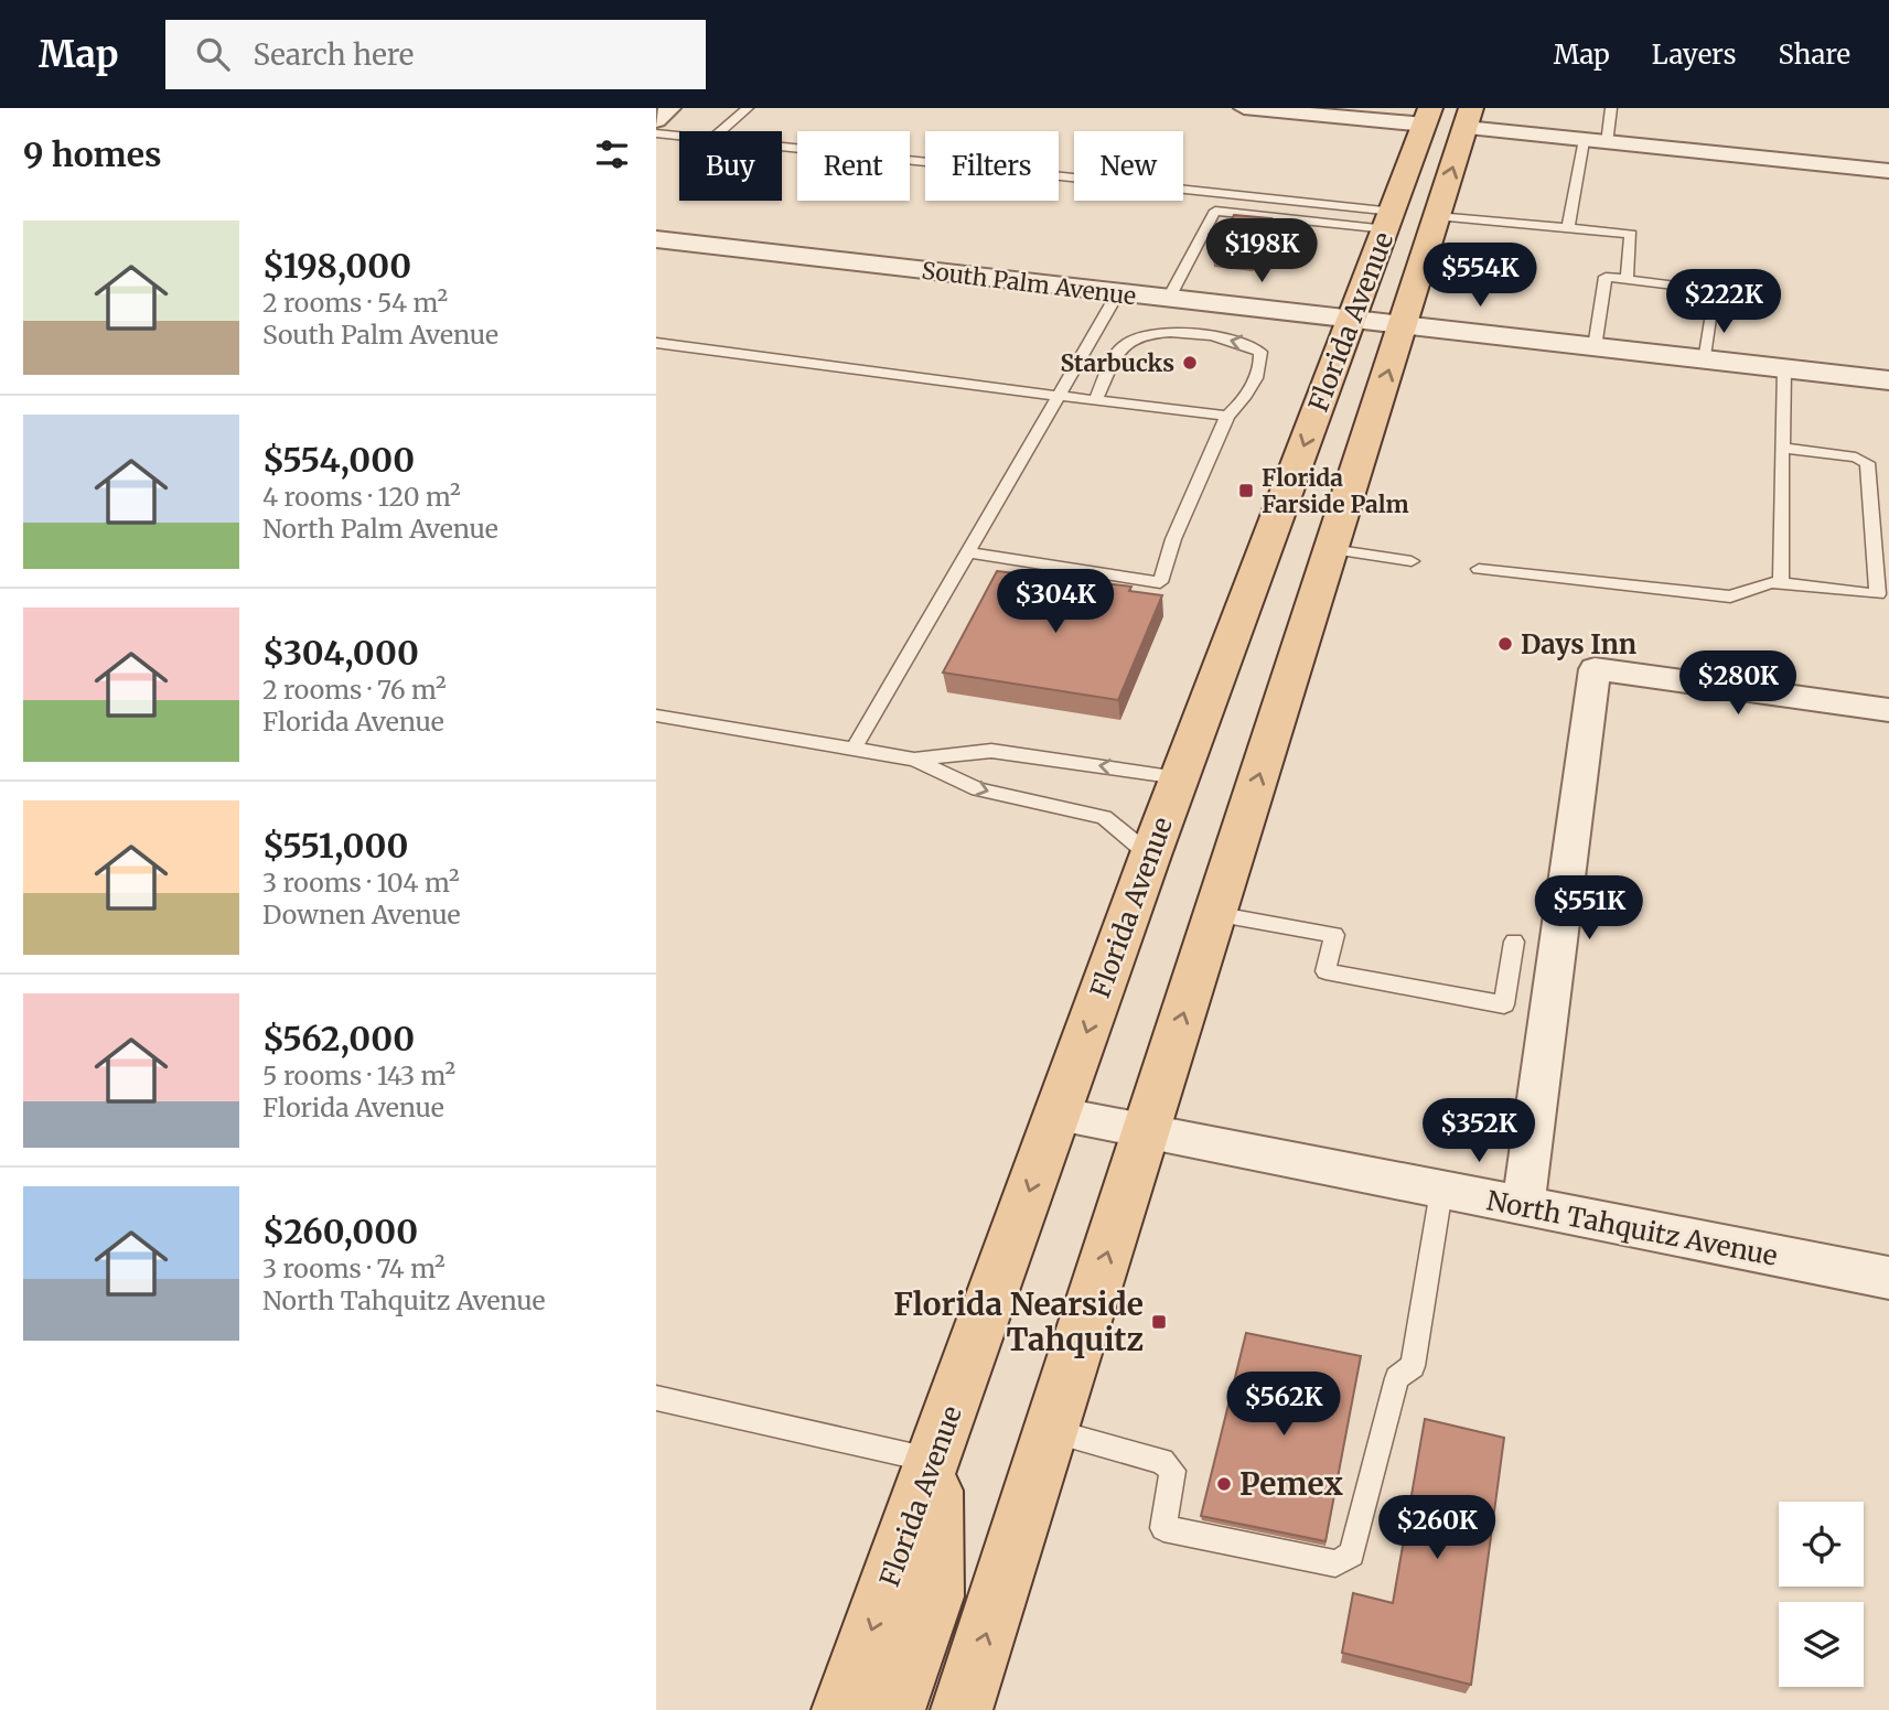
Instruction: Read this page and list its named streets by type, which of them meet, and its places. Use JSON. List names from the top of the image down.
{
  "streets": {
    "main road": ["Florida Avenue"],
    "street": ["South Palm Avenue", "North Tahquitz Avenue"]
  },
  "crossings": [
    ["South Palm Avenue", "Florida Avenue"],
    ["Florida Avenue", "North Tahquitz Avenue"]
  ],
  "places": {
    "other": ["Starbucks", "Days Inn", "Pemex"],
    "transit": ["Florida Farside Palm", "Florida Nearside Tahquitz"]
  },
  "page": {
    "header": "Map",
    "search": "Search here",
    "nav": ["Map", "Layers", "Share"],
    "heading": "9 homes",
    "chip": [
      "Buy",
      "Rent",
      "Filters",
      "New"
    ],
    "list": [
      {
        "name": "$198,000",
        "note": "2 rooms · 54 m² · South Palm Avenue"
      },
      {
        "name": "$554,000",
        "note": "4 rooms · 120 m² · North Palm Avenue"
      },
      {
        "name": "$304,000",
        "note": "2 rooms · 76 m² · Florida Avenue"
      },
      {
        "name": "$551,000",
        "note": "3 rooms · 104 m² · Downen Avenue"
      },
      {
        "name": "$562,000",
        "note": "5 rooms · 143 m² · Florida Avenue"
      },
      {
        "name": "$260,000",
        "note": "3 rooms · 74 m² · North Tahquitz Avenue"
      }
    ],
    "price": [
      "$198K",
      "$554K",
      "$222K",
      "$304K",
      "$280K",
      "$551K",
      "$352K",
      "$562K",
      "$260K"
    ]
  }
}
